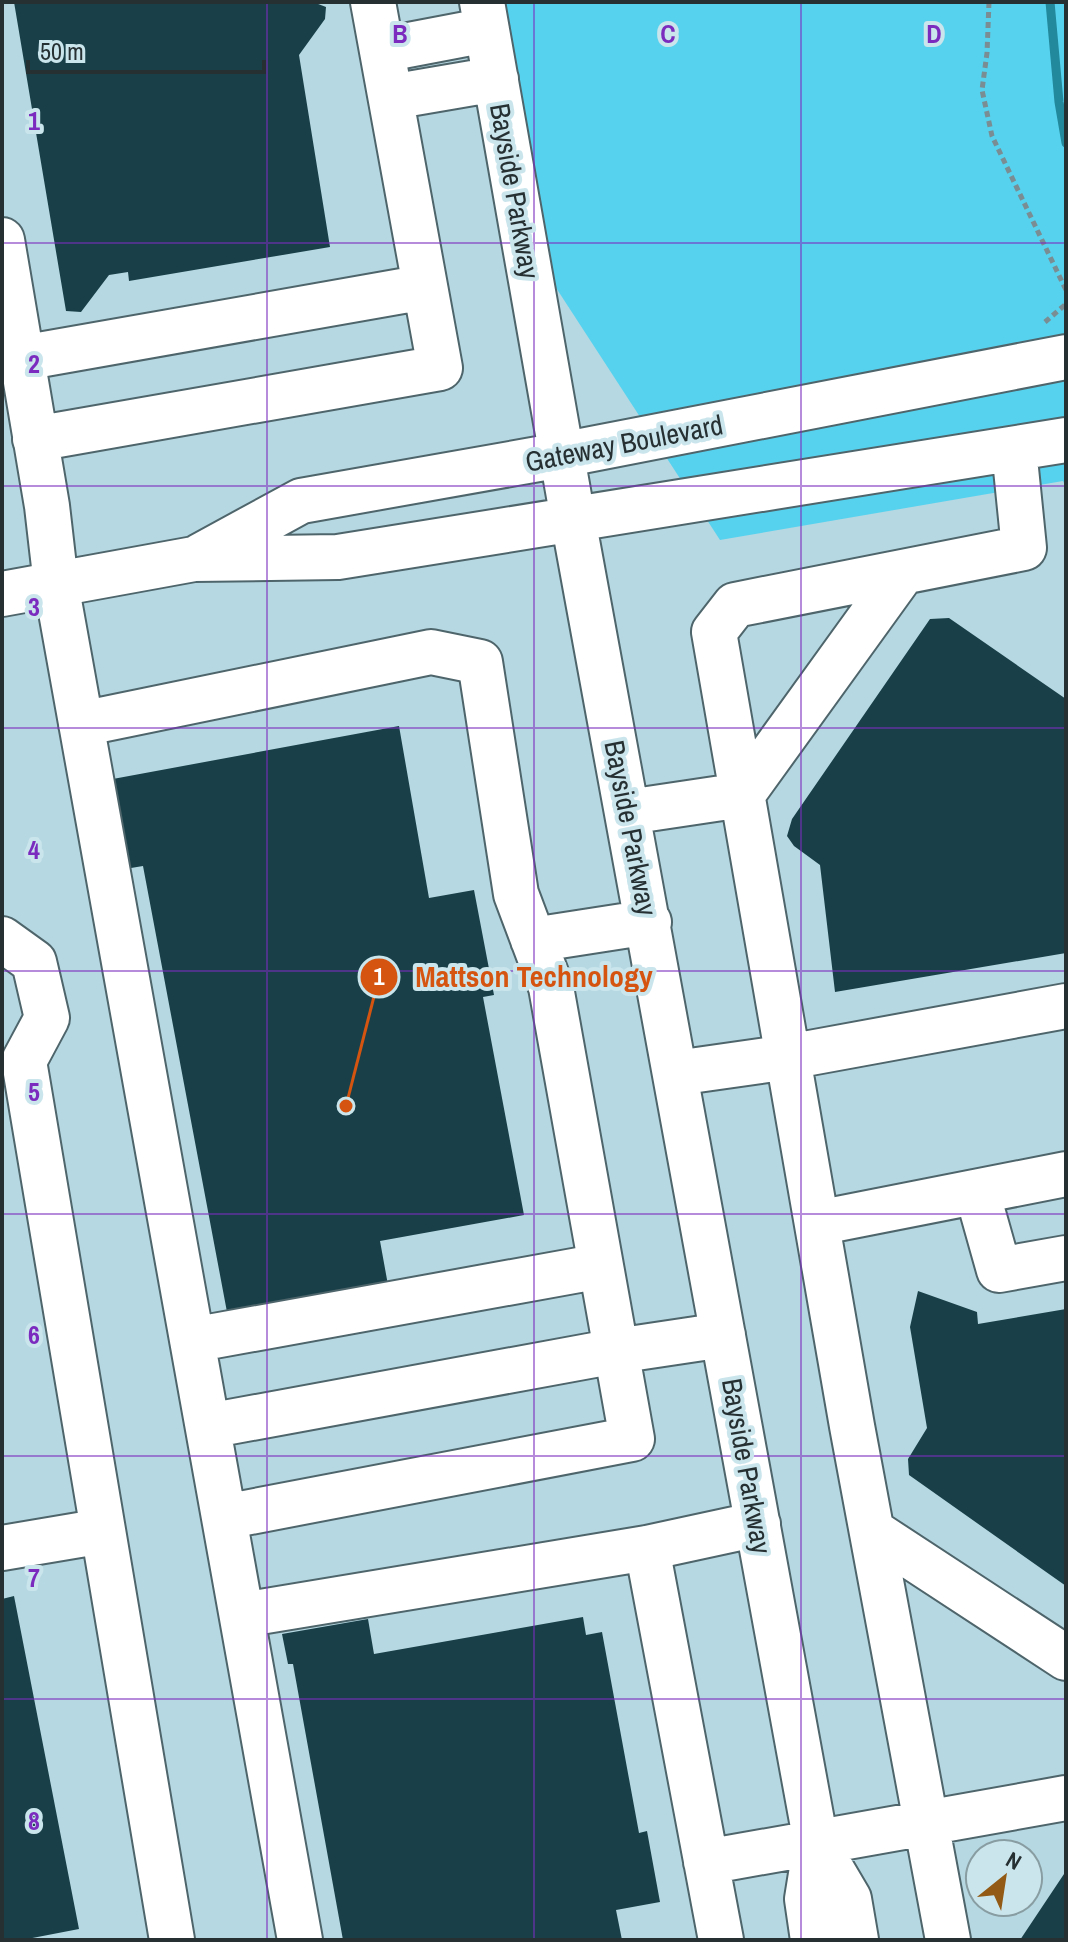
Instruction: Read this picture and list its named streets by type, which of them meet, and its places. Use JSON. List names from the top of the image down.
{
  "streets": {
    "street": ["Bayside Parkway", "Gateway Boulevard"]
  },
  "crossings": [
    ["Bayside Parkway", "Gateway Boulevard"]
  ],
  "places": ["Mattson Technology"],
  "scale_bar": "50 m",
  "north": "top right",
  "grid": {
    "columns": ["B", "C", "D"],
    "rows": [
      "1",
      "2",
      "3",
      "4",
      "5",
      "6",
      "7",
      "8"
    ]
  }
}
